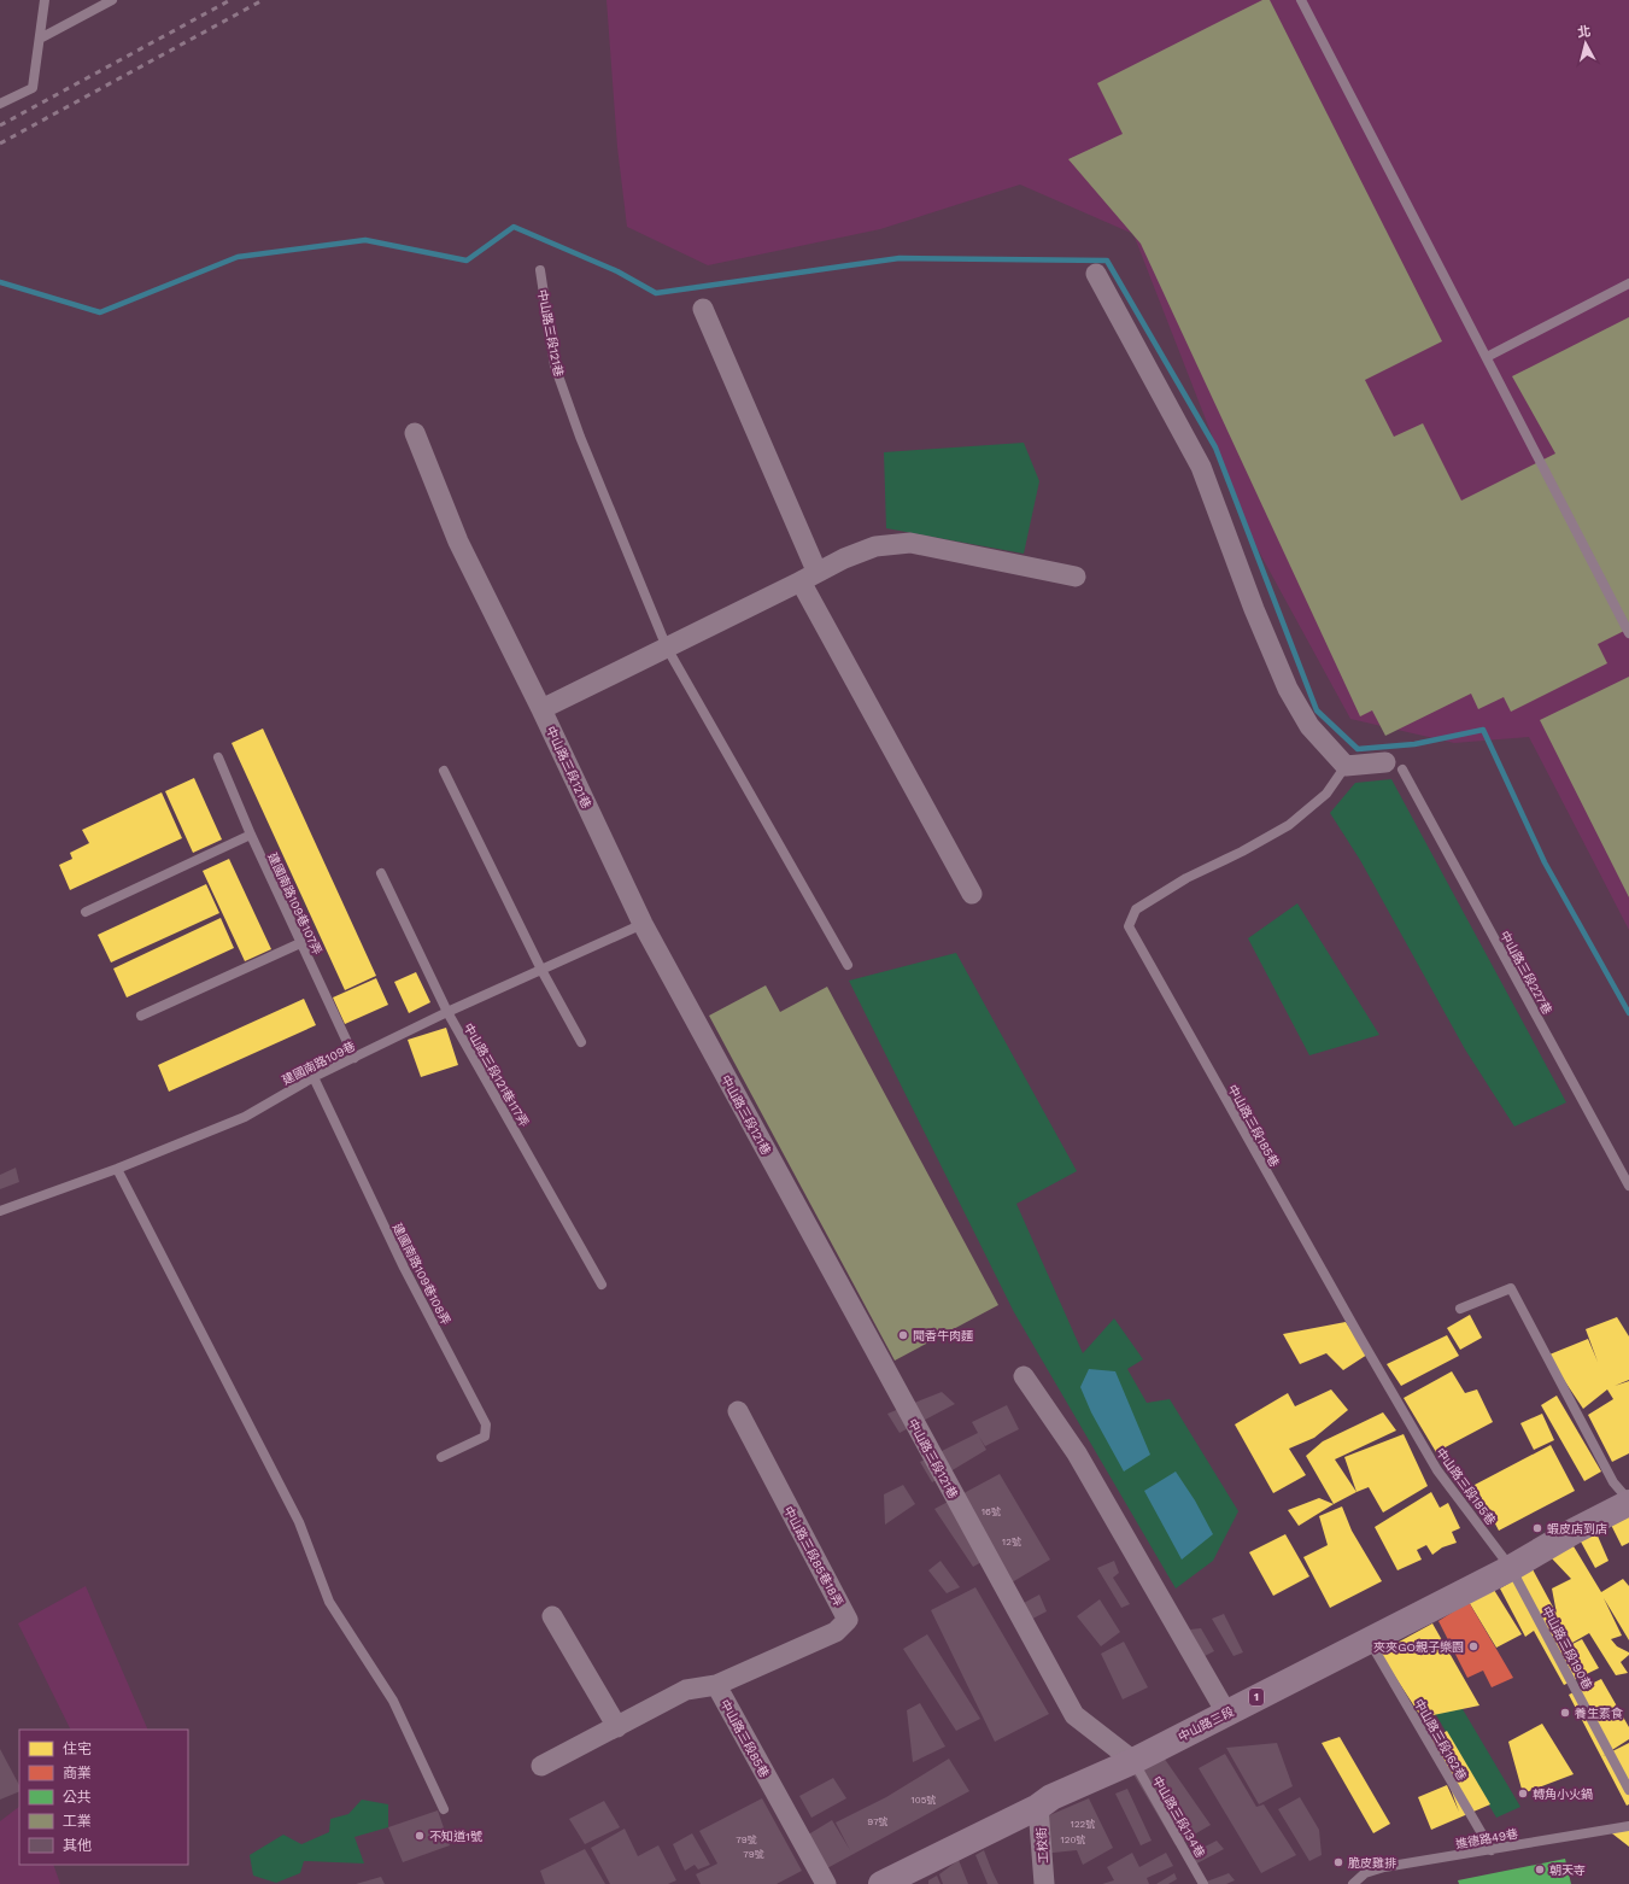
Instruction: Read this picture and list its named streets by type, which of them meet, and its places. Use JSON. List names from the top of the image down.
{
  "streets": {
    "main road": ["1", "中山路三段"],
    "street": [
      "中山路三段121巷",
      "中山路三段85巷18弄",
      "中山路三段85巷",
      "工校街"
    ],
    "lane": [
      "建國南路109巷107弄",
      "中山路三段227巷",
      "建國南路109巷",
      "中山路三段121巷117弄",
      "中山路三段185巷",
      "建國南路109巷108弄",
      "中山路三段190巷",
      "中山路三段162巷",
      "中山路三段134巷",
      "進德路49巷"
    ]
  },
  "crossings": [
    ["中山路三段121巷", "建國南路109巷"],
    ["中山路三段121巷", "中山路三段"],
    ["中山路三段121巷", "中山路三段134巷"],
    ["建國南路109巷107弄", "建國南路109巷"],
    ["建國南路109巷", "中山路三段121巷117弄"],
    ["建國南路109巷", "建國南路109巷108弄"],
    ["中山路三段185巷", "中山路三段190巷"],
    ["中山路三段185巷", "中山路三段"],
    ["中山路三段85巷18弄", "中山路三段85巷"],
    ["中山路三段190巷", "中山路三段"],
    ["中山路三段", "中山路三段162巷"],
    ["中山路三段", "中山路三段134巷"],
    ["中山路三段", "工校街"],
    ["中山路三段162巷", "進德路49巷"]
  ],
  "places": [
    "聞香牛肉麵",
    "蝦皮店到店",
    "夾夾GO親子樂園",
    "養生素食",
    "轉角小火鍋",
    "不知道1號",
    "脆皮雞排",
    "朝天寺"
  ],
  "house_numbers": [
    "16號",
    "12號",
    "105號",
    "97號",
    "122號",
    "79號",
    "120號",
    "79號"
  ],
  "legend": [
    "住宅",
    "商業",
    "公共",
    "工業",
    "其他"
  ],
  "north": "top"
}
